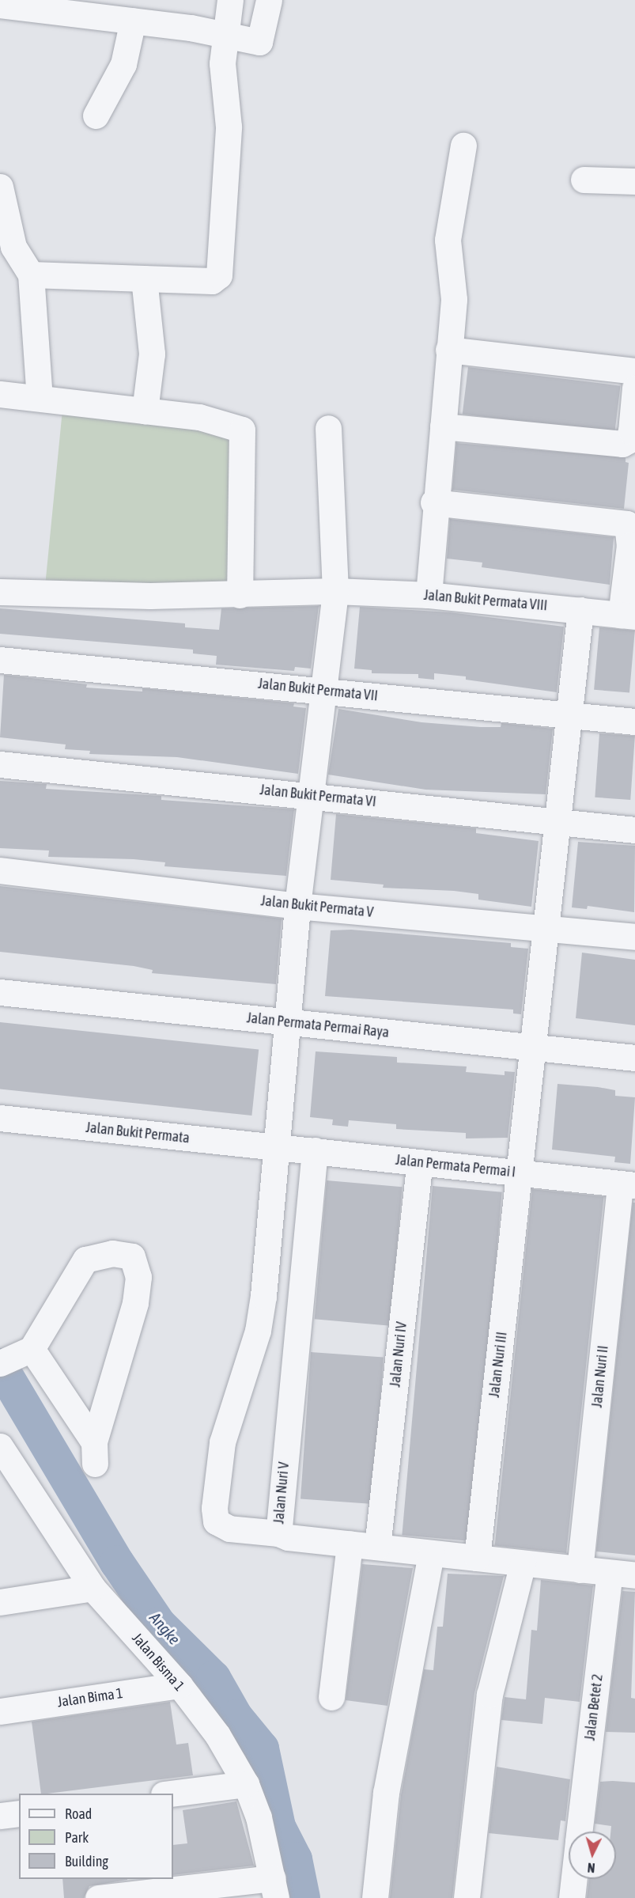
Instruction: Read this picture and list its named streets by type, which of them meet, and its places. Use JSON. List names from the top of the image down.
{
  "streets": {
    "street": [
      "Jalan Bukit Permata VIII",
      "Jalan Bukit Permata VII",
      "Jalan Bukit Permata VI",
      "Jalan Bukit Permata V",
      "Jalan Permata Permai Raya",
      "Jalan Bukit Permata",
      "Jalan Permata Permai I",
      "Jalan Nuri IV",
      "Jalan Nuri III",
      "Jalan Nuri II",
      "Jalan Nuri V",
      "Jalan Bisma 1",
      "Jalan Bima 1",
      "Jalan Betet 2"
    ]
  },
  "crossings": [
    ["Jalan Bukit Permata VIII", "Jalan Nuri III"],
    ["Jalan Bukit Permata VII", "Jalan Nuri III"],
    ["Jalan Bukit Permata VI", "Jalan Nuri III"],
    ["Jalan Bukit Permata V", "Jalan Nuri III"],
    ["Jalan Permata Permai Raya", "Jalan Nuri III"],
    ["Jalan Bukit Permata", "Jalan Permata Permai I"],
    ["Jalan Permata Permai I", "Jalan Nuri IV"],
    ["Jalan Permata Permai I", "Jalan Nuri III"],
    ["Jalan Permata Permai I", "Jalan Nuri II"],
    ["Jalan Permata Permai I", "Jalan Nuri V"],
    ["Jalan Nuri IV", "Jalan Nuri V"],
    ["Jalan Nuri III", "Jalan Nuri V"],
    ["Jalan Nuri II", "Jalan Nuri V"],
    ["Jalan Nuri V", "Jalan Betet 2"],
    ["Jalan Bisma 1", "Jalan Bima 1"]
  ],
  "water": ["Angke"],
  "legend": ["Road", "Park", "Building"],
  "north": "bottom"
}
